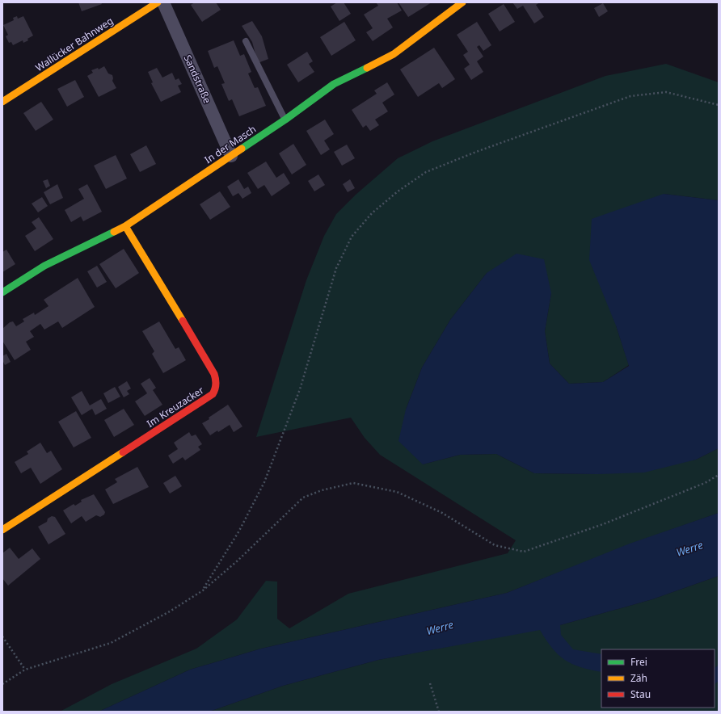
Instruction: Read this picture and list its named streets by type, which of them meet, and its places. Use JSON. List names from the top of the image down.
{
  "streets": {
    "street": [
      "Wallücker Bahnweg",
      "Sandstraße",
      "In der Masch",
      "Im Kreuzacker"
    ]
  },
  "crossings": [
    ["Sandstraße", "In der Masch"],
    ["In der Masch", "Im Kreuzacker"]
  ],
  "water": ["Werre"],
  "legend": ["Frei", "Zäh", "Stau"]
}
